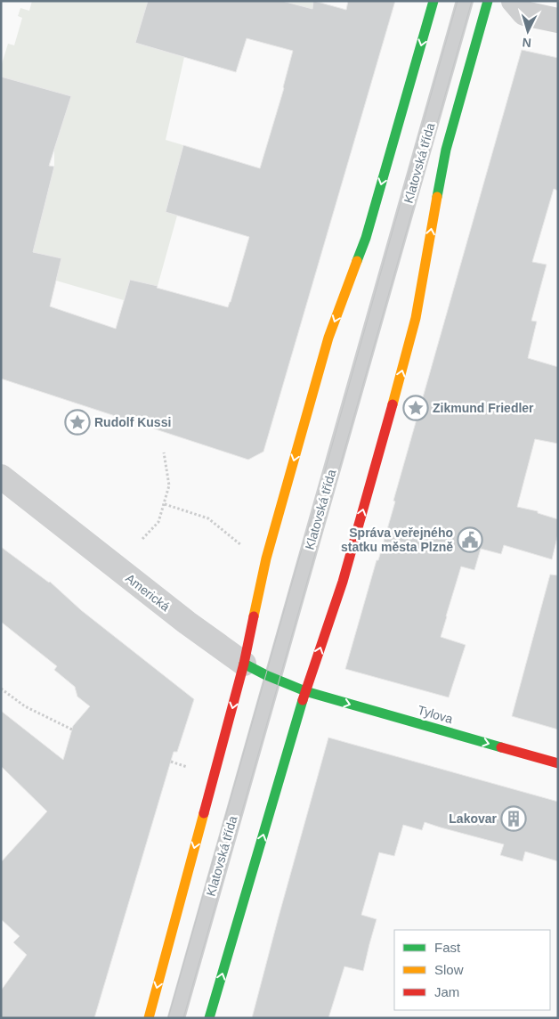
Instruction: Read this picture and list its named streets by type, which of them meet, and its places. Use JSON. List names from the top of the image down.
{
  "streets": {
    "main road": ["Klatovská třída", "Americká", "Tylova"]
  },
  "crossings": [
    ["Klatovská třída", "Americká"],
    ["Klatovská třída", "Tylova"],
    ["Americká", "Tylova"]
  ],
  "one_way": ["Tylova"],
  "places": {
    "place": ["Zikmund Friedler", "Rudolf Kussi"],
    "public building": ["Správa veřejného statku města Plzně"],
    "building": ["Lakovar"]
  },
  "legend": ["Fast", "Slow", "Jam"],
  "north": "bottom"
}
